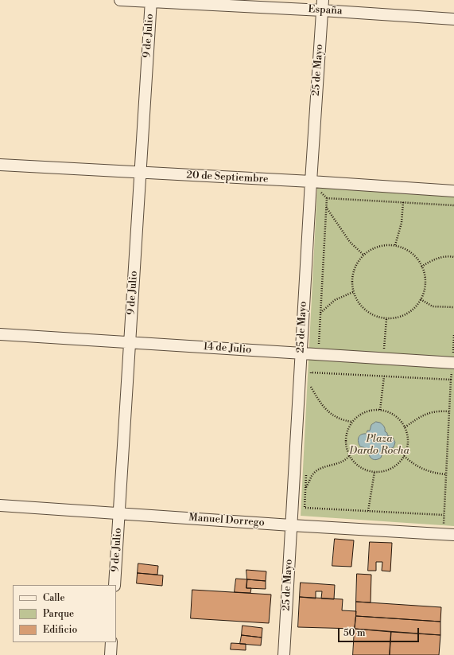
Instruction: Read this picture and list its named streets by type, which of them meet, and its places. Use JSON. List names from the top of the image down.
{
  "streets": {
    "street": [
      "España",
      "9 de Julio",
      "25 de Mayo",
      "20 de Septiembre",
      "14 de Julio",
      "Manuel Dorrego"
    ]
  },
  "crossings": [
    ["España", "9 de Julio"],
    ["España", "25 de Mayo"],
    ["9 de Julio", "20 de Septiembre"],
    ["9 de Julio", "14 de Julio"],
    ["9 de Julio", "Manuel Dorrego"],
    ["25 de Mayo", "20 de Septiembre"],
    ["25 de Mayo", "14 de Julio"],
    ["25 de Mayo", "Manuel Dorrego"]
  ],
  "parks": ["Plaza Dardo Rocha"],
  "legend": ["Calle", "Parque", "Edificio"],
  "scale_bar": "50 m"
}
